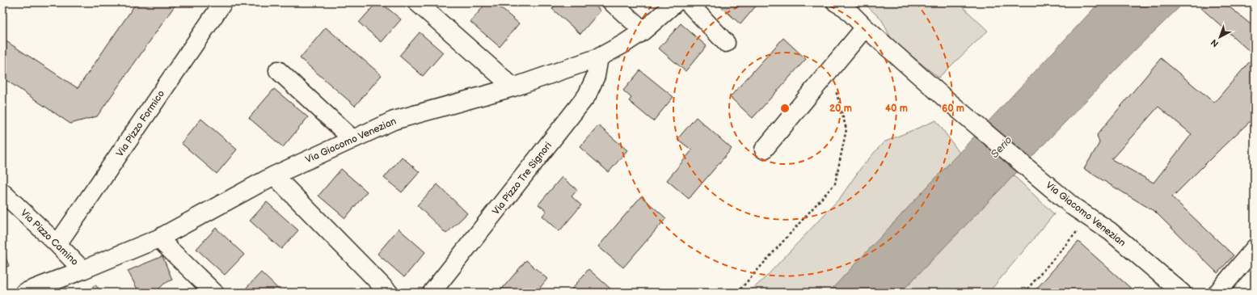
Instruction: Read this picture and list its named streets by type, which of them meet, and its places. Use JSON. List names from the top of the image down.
{
  "streets": {
    "street": [
      "Via Pizzo Formico",
      "Via Giacomo Venezian",
      "Via Pizzo Tre Signori",
      "Via Pizzo Camino"
    ]
  },
  "crossings": [
    ["Via Pizzo Formico", "Via Pizzo Camino"],
    ["Via Giacomo Venezian", "Via Pizzo Tre Signori"],
    ["Via Giacomo Venezian", "Via Pizzo Camino"]
  ],
  "water": ["Serio"],
  "north": "bottom left",
  "rings": ["20 m", "40 m", "60 m"]
}
